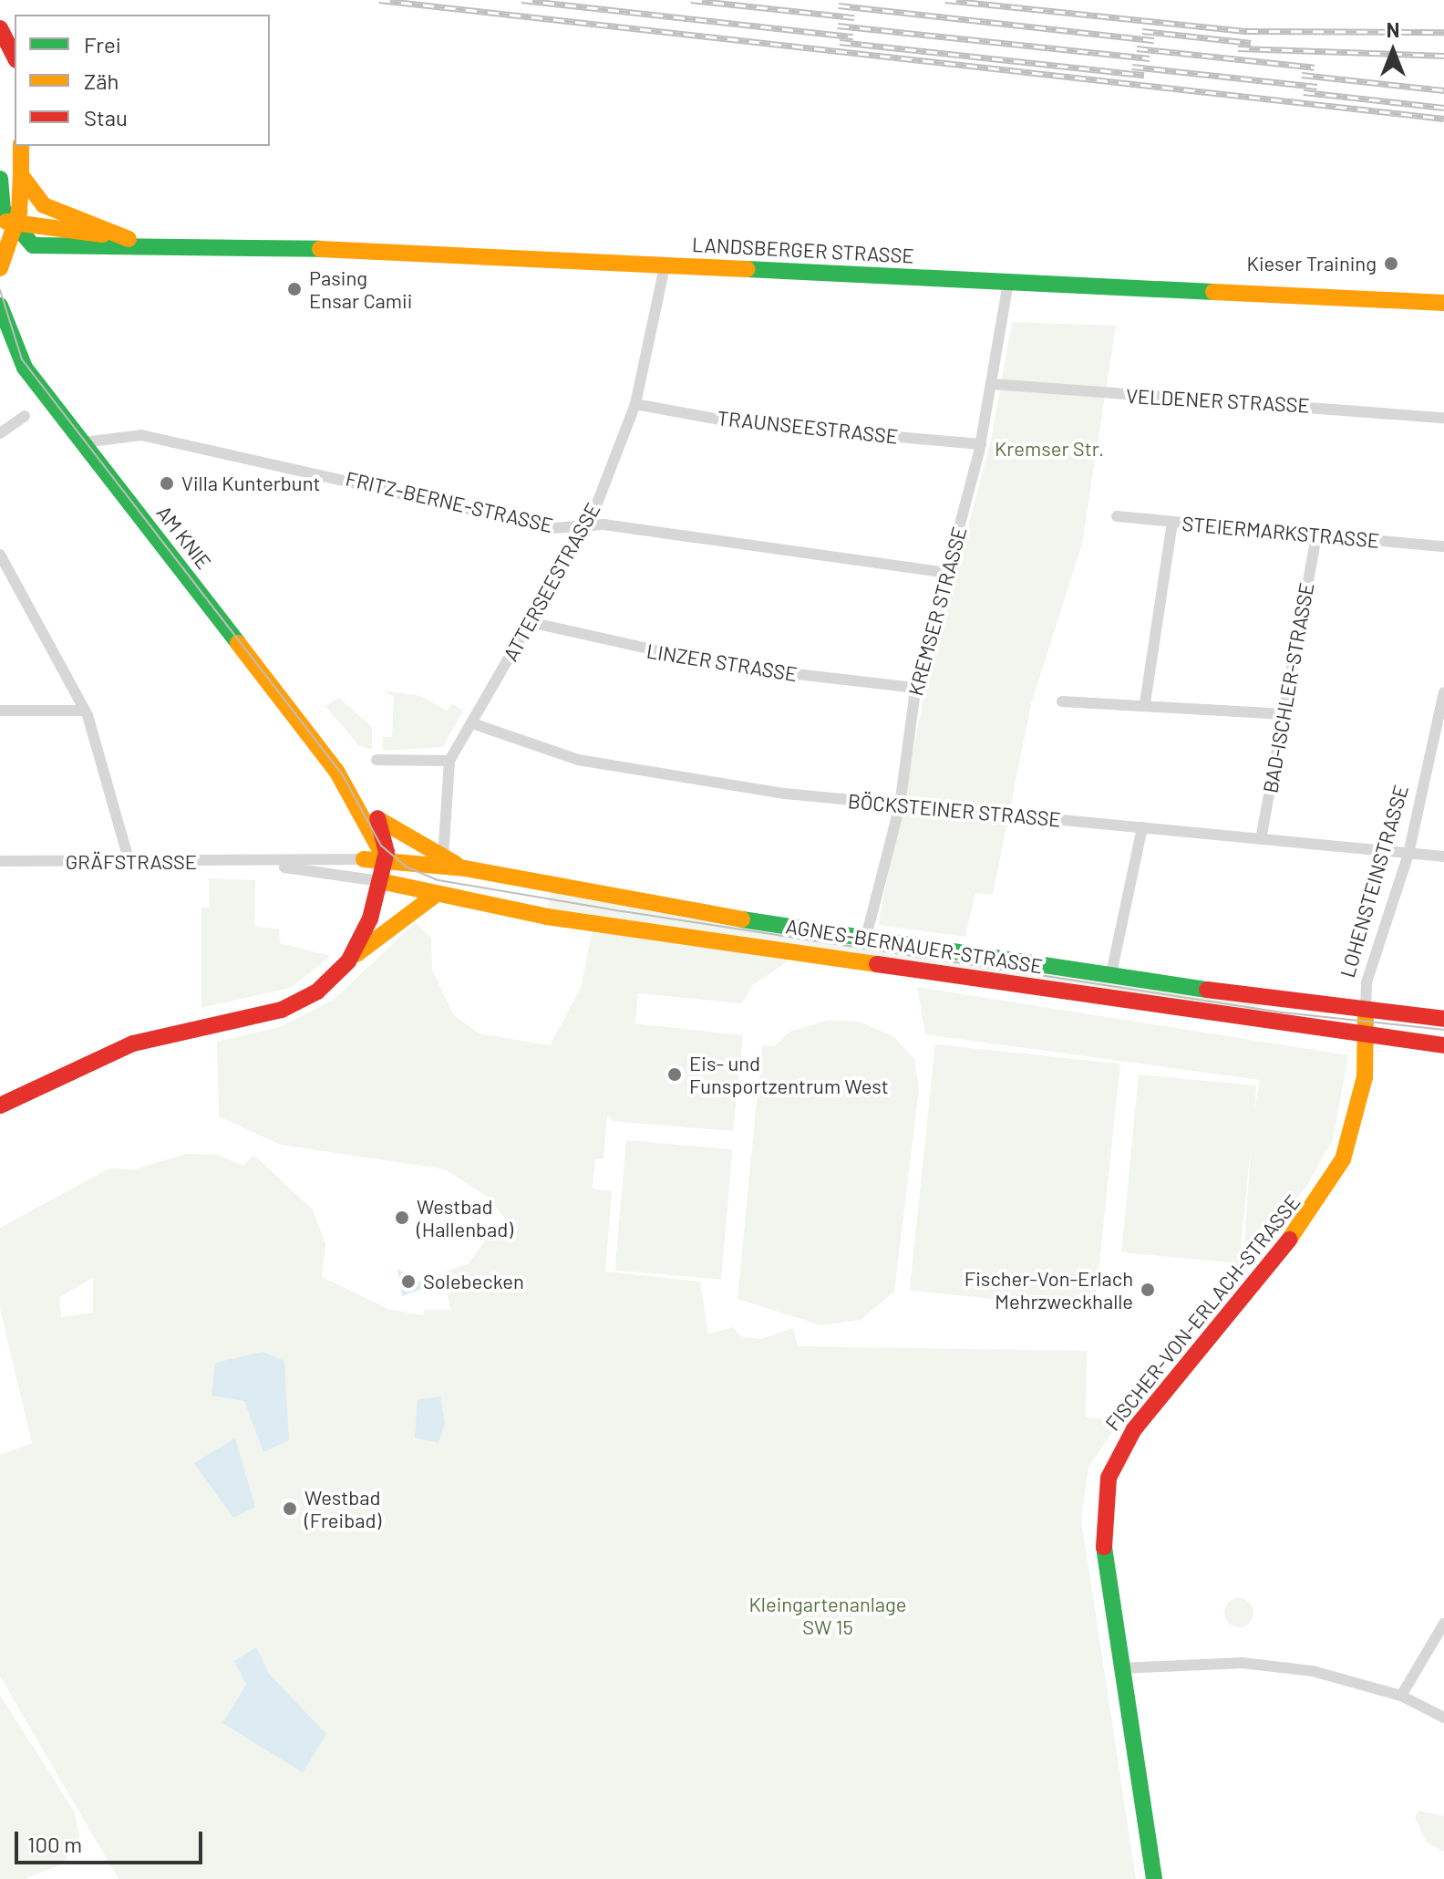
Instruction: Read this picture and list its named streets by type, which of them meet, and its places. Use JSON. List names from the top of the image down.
{
  "streets": {
    "main road": [
      "LANDSBERGER STRASSE",
      "AM KNIE",
      "LOHENSTEINSTRASSE",
      "AGNES-BERNAUER-STRASSE",
      "FISCHER-VON-ERLACH-STRASSE"
    ],
    "street": [
      "VELDENER STRASSE",
      "TRAUNSEESTRASSE",
      "FRITZ-BERNE-STRASSE",
      "STEIERMARKSTRASSE",
      "ATTERSEESTRASSE",
      "KREMSER STRASSE",
      "LINZER STRASSE",
      "BAD-ISCHLER-STRASSE",
      "BÖCKSTEINER STRASSE",
      "GRÄFSTRASSE"
    ]
  },
  "crossings": [
    ["LANDSBERGER STRASSE", "ATTERSEESTRASSE"],
    ["LANDSBERGER STRASSE", "KREMSER STRASSE"],
    ["VELDENER STRASSE", "KREMSER STRASSE"],
    ["TRAUNSEESTRASSE", "ATTERSEESTRASSE"],
    ["TRAUNSEESTRASSE", "KREMSER STRASSE"],
    ["FRITZ-BERNE-STRASSE", "AM KNIE"],
    ["FRITZ-BERNE-STRASSE", "ATTERSEESTRASSE"],
    ["FRITZ-BERNE-STRASSE", "KREMSER STRASSE"],
    ["STEIERMARKSTRASSE", "BAD-ISCHLER-STRASSE"],
    ["AM KNIE", "AGNES-BERNAUER-STRASSE"],
    ["ATTERSEESTRASSE", "LINZER STRASSE"],
    ["ATTERSEESTRASSE", "BÖCKSTEINER STRASSE"],
    ["ATTERSEESTRASSE", "AGNES-BERNAUER-STRASSE"],
    ["KREMSER STRASSE", "LINZER STRASSE"],
    ["KREMSER STRASSE", "BÖCKSTEINER STRASSE"],
    ["KREMSER STRASSE", "AGNES-BERNAUER-STRASSE"],
    ["BAD-ISCHLER-STRASSE", "BÖCKSTEINER STRASSE"],
    ["BÖCKSTEINER STRASSE", "LOHENSTEINSTRASSE"],
    ["GRÄFSTRASSE", "AGNES-BERNAUER-STRASSE"],
    ["LOHENSTEINSTRASSE", "AGNES-BERNAUER-STRASSE"],
    ["LOHENSTEINSTRASSE", "FISCHER-VON-ERLACH-STRASSE"],
    ["AGNES-BERNAUER-STRASSE", "FISCHER-VON-ERLACH-STRASSE"]
  ],
  "parks": ["Kremser Str.", "Kleingartenanlage SW 15"],
  "places": [
    "Kieser Training",
    "Pasing Ensar Camii",
    "Villa Kunterbunt",
    "Eis- und Funsportzentrum West",
    "Westbad (Hallenbad)",
    "Solebecken",
    "Fischer-Von-Erlach Mehrzweckhalle",
    "Westbad (Freibad)"
  ],
  "legend": ["Frei", "Zäh", "Stau"],
  "scale_bar": "100 m",
  "north": "top"
}
